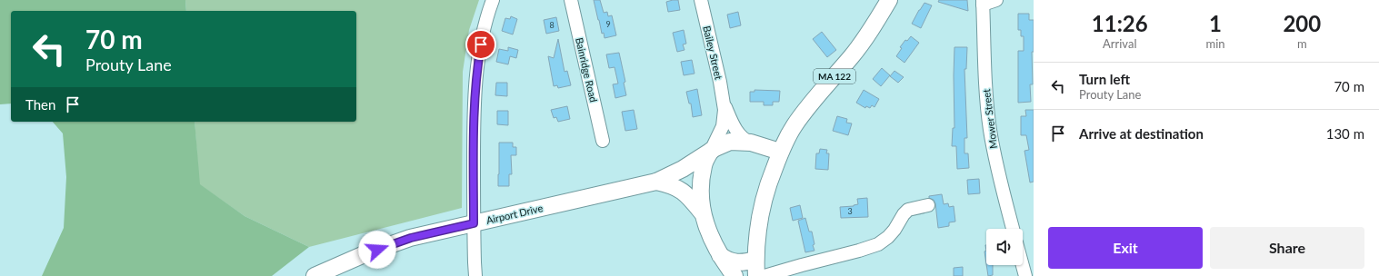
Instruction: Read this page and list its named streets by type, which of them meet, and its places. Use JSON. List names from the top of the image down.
{
  "streets": {
    "main road": ["Bailey Street", "MA 122", "Airport Drive"],
    "street": ["Bainridge Road", "Mower Street"]
  },
  "crossings": [
    ["Bailey Street", "MA 122"],
    ["Bailey Street", "Airport Drive"]
  ],
  "house_numbers": ["9", "8", "3"],
  "page": {
    "eta": [
      "11:26",
      "Arrival",
      "1",
      "min",
      "200",
      "m"
    ],
    "turn": ["70 m", "Prouty Lane"],
    "list": [
      {
        "name": "Turn left",
        "note": "Prouty Lane",
        "value": "70 m"
      },
      {
        "name": "Arrive at destination",
        "value": "130 m"
      }
    ],
    "then": "Then",
    "buttons": ["Exit", "Share"]
  }
}
